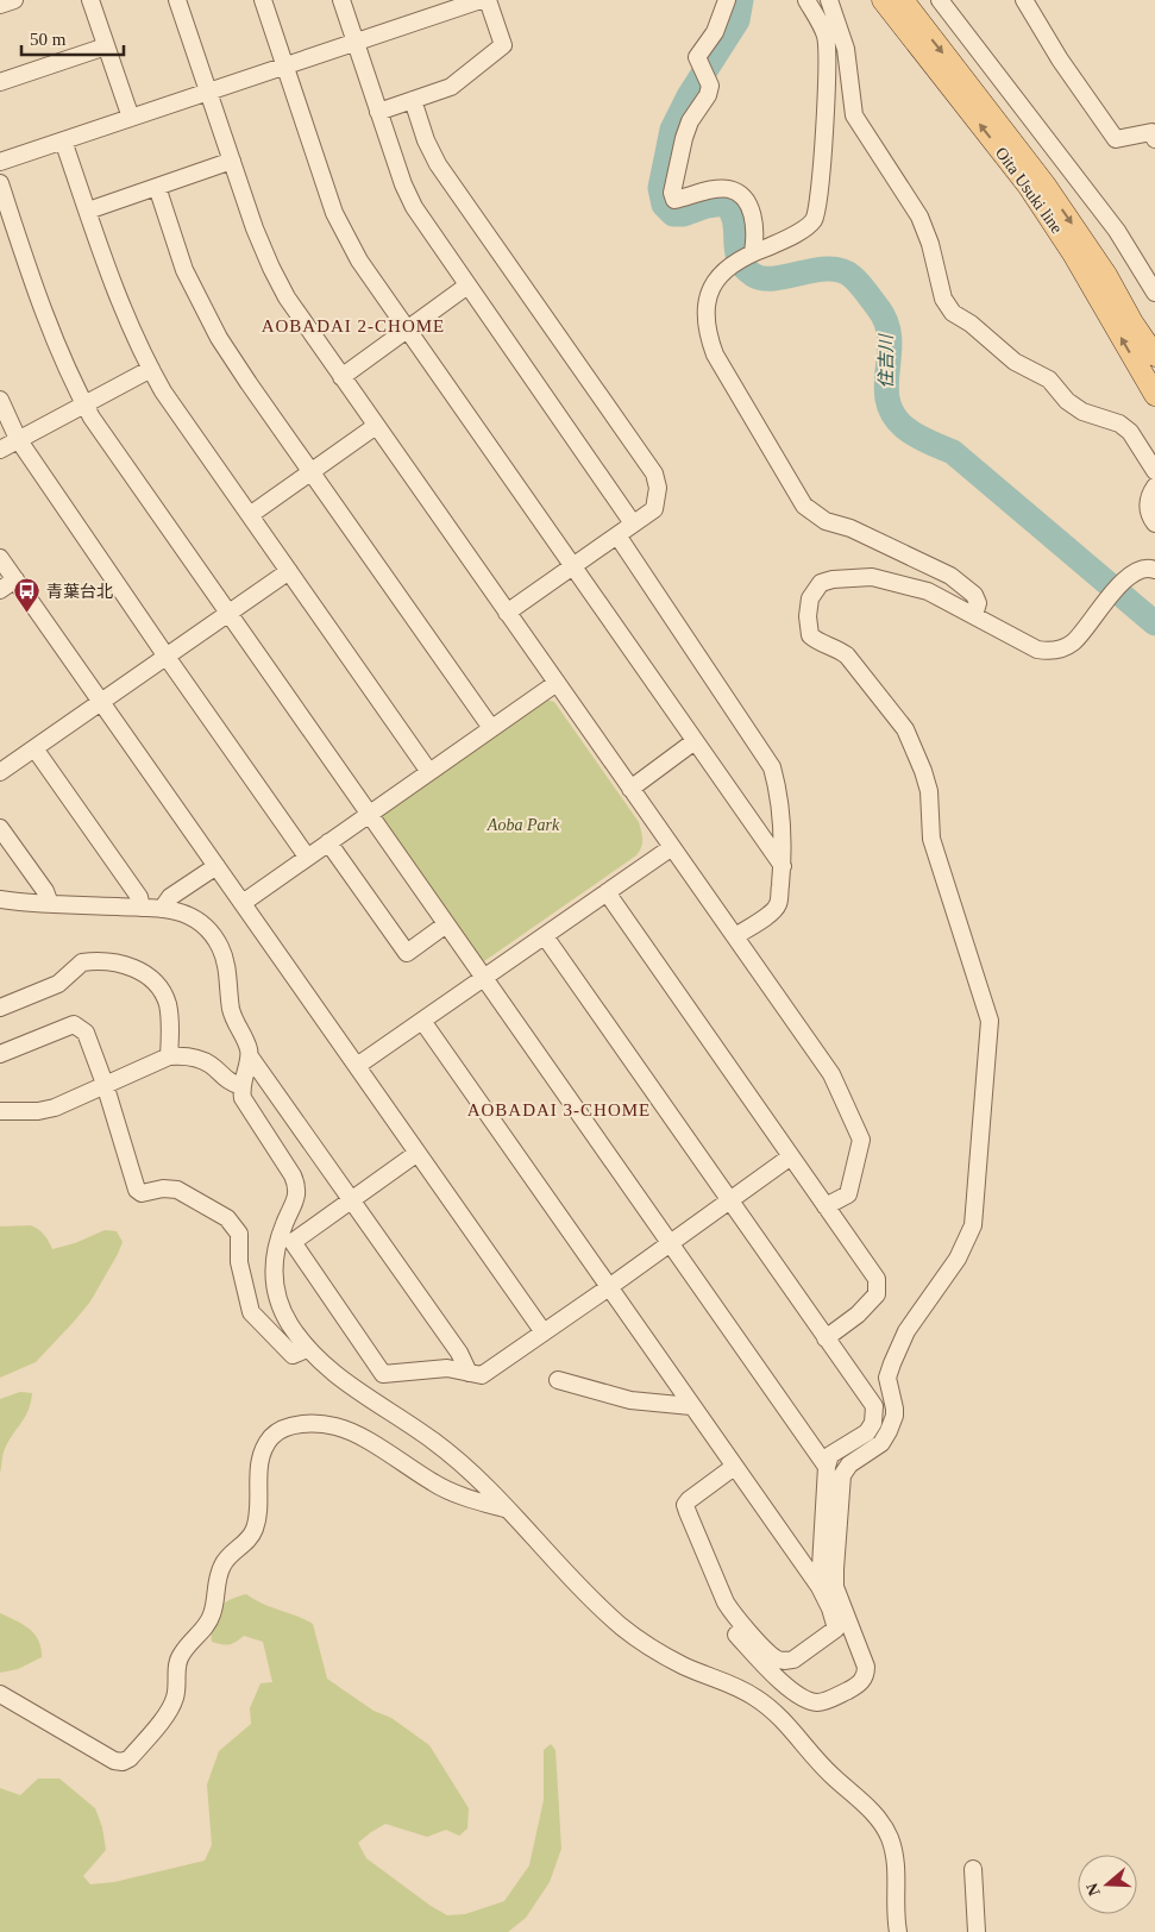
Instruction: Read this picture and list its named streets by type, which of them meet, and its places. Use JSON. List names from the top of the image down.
{
  "streets": {
    "main road": ["Oita Usuki line"]
  },
  "districts": ["AOBADAI 2-CHOME", "AOBADAI 3-CHOME"],
  "water": ["住吉川"],
  "parks": ["Aoba Park"],
  "places": {
    "bus stop": ["青葉台北"]
  },
  "scale_bar": "50 m",
  "north": "left"
}
